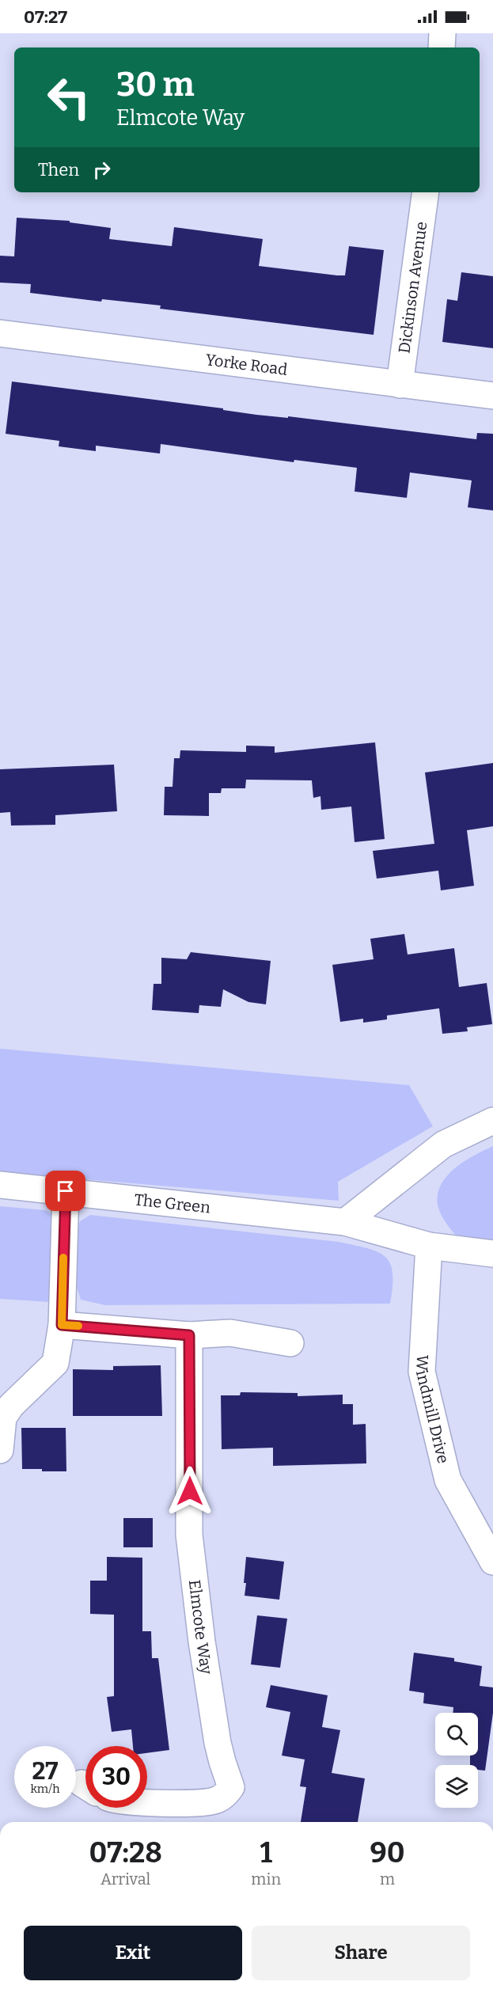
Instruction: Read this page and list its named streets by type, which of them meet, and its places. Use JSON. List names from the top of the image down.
{
  "streets": {
    "street": [
      "Dickinson Avenue",
      "Yorke Road",
      "The Green",
      "Windmill Drive",
      "Elmcote Way"
    ]
  },
  "crossings": [
    ["Dickinson Avenue", "Yorke Road"],
    ["The Green", "Windmill Drive"]
  ],
  "page": {
    "status": "07:27",
    "turn": ["30 m", "Elmcote Way"],
    "then": "Then",
    "speed": "27 km/h",
    "limit": "30",
    "eta": [
      "07:28",
      "Arrival",
      "1",
      "min",
      "90",
      "m"
    ],
    "buttons": ["Exit", "Share"]
  }
}
